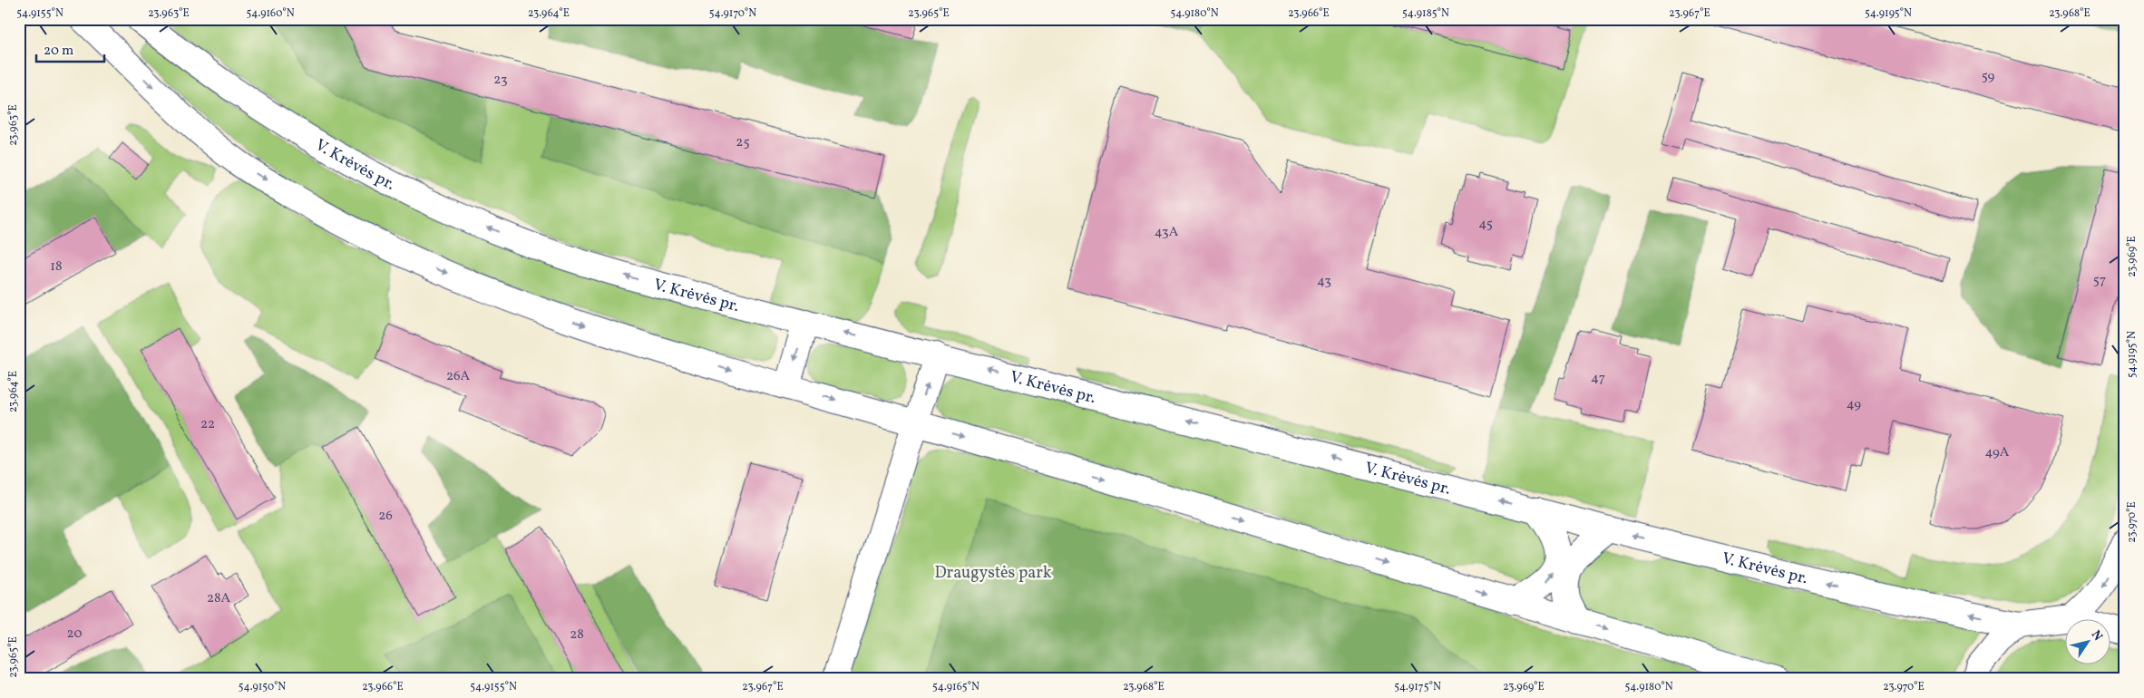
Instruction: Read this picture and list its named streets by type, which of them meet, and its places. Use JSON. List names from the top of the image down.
{
  "streets": {
    "main road": ["V. Krėvės pr."]
  },
  "parks": ["Draugystės park"],
  "house_numbers": [
    "59",
    "23",
    "25",
    "45",
    "43A",
    "18",
    "57",
    "43",
    "26A",
    "47",
    "49",
    "22",
    "49A",
    "26",
    "28A",
    "20",
    "28"
  ],
  "scale_bar": "20 m",
  "north": "top right",
  "coordinates": [
    "54.9155°N",
    "23.963°E",
    "54.9160°N",
    "23.964°E",
    "54.9170°N",
    "23.965°E",
    "54.9180°N",
    "23.966°E",
    "54.9185°N",
    "23.967°E",
    "54.9195°N",
    "23.968°E",
    "23.969°E",
    "23.970°E",
    "54.9150°N",
    "54.9165°N",
    "54.9175°N"
  ]
}
